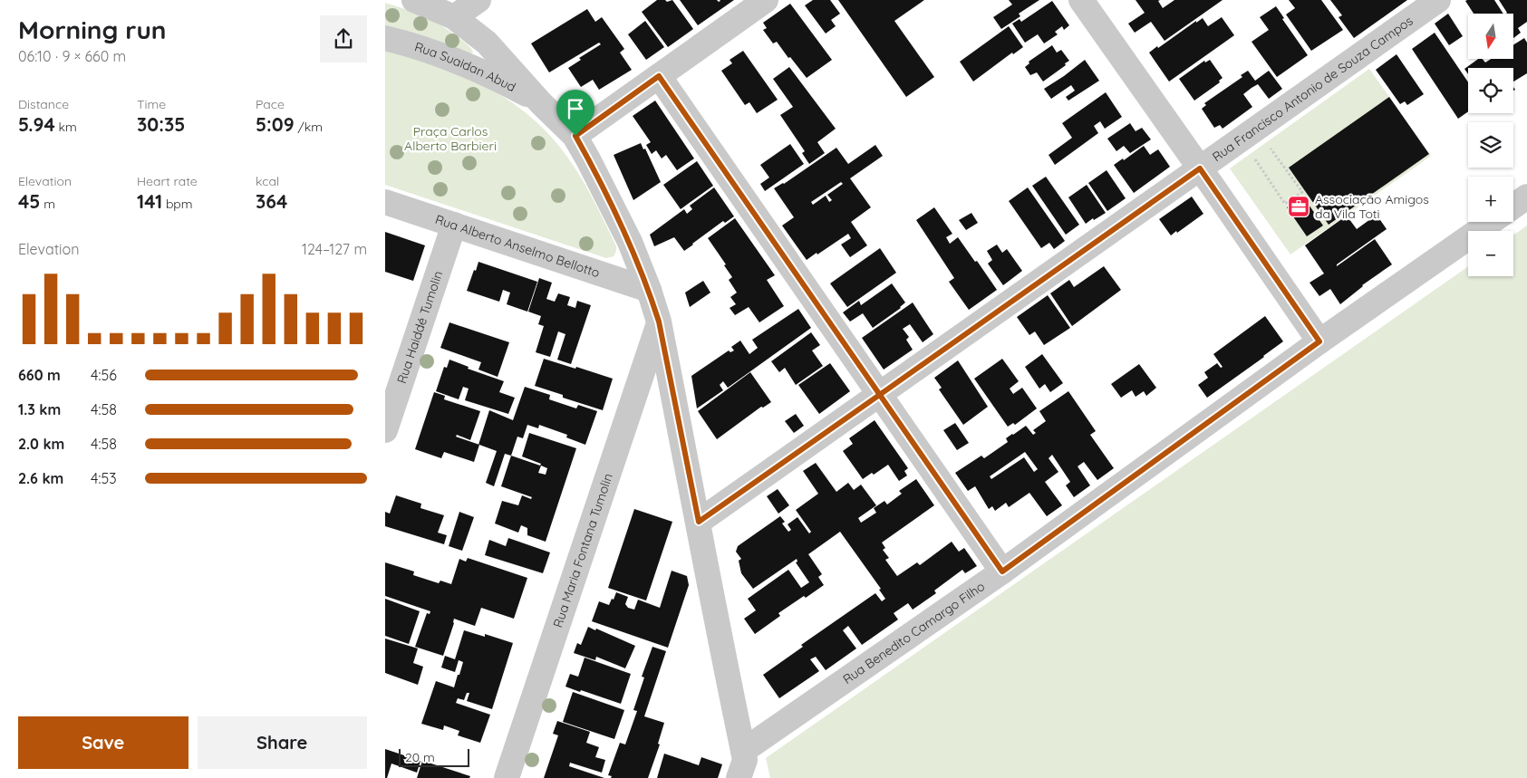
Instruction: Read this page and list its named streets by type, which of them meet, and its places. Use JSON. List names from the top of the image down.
{
  "streets": {
    "street": [
      "Rua Suaidan Abud",
      "Rua Francisco Antonio de Souza Campos",
      "Rua Alberto Anselmo Bellotto",
      "Rua Haiddé Tumolin",
      "Rua Maria Fontana Tumolin",
      "Rua Benedito Camargo Filho"
    ]
  },
  "crossings": [
    ["Rua Alberto Anselmo Bellotto", "Rua Haiddé Tumolin"]
  ],
  "parks": ["Praça Carlos Alberto Barbieri"],
  "places": {
    "office": ["Associação Amigos da Vila Toti"]
  },
  "scale_bar": "20 m",
  "north": "bottom",
  "page": {
    "heading": ["Morning run", "06:10 · 9 × 660 m"],
    "map_buttons": ["+", "−"],
    "stats": [
      ["Distance", "5.94 km"],
      ["Time", "30:35"],
      ["Pace", "5:09 /km"],
      ["Elevation", "45 m"],
      ["Heart rate", "141 bpm"],
      ["kcal", "364"]
    ],
    "chart": ["Elevation", "124–127 m"],
    "list": [
      {
        "name": "660 m",
        "note": "4:56"
      },
      {
        "name": "1.3 km",
        "note": "4:58"
      },
      {
        "name": "2.0 km",
        "note": "4:58"
      },
      {
        "name": "2.6 km",
        "note": "4:53"
      }
    ],
    "buttons": ["Save", "Share"],
    "scale": "20 m"
  }
}
